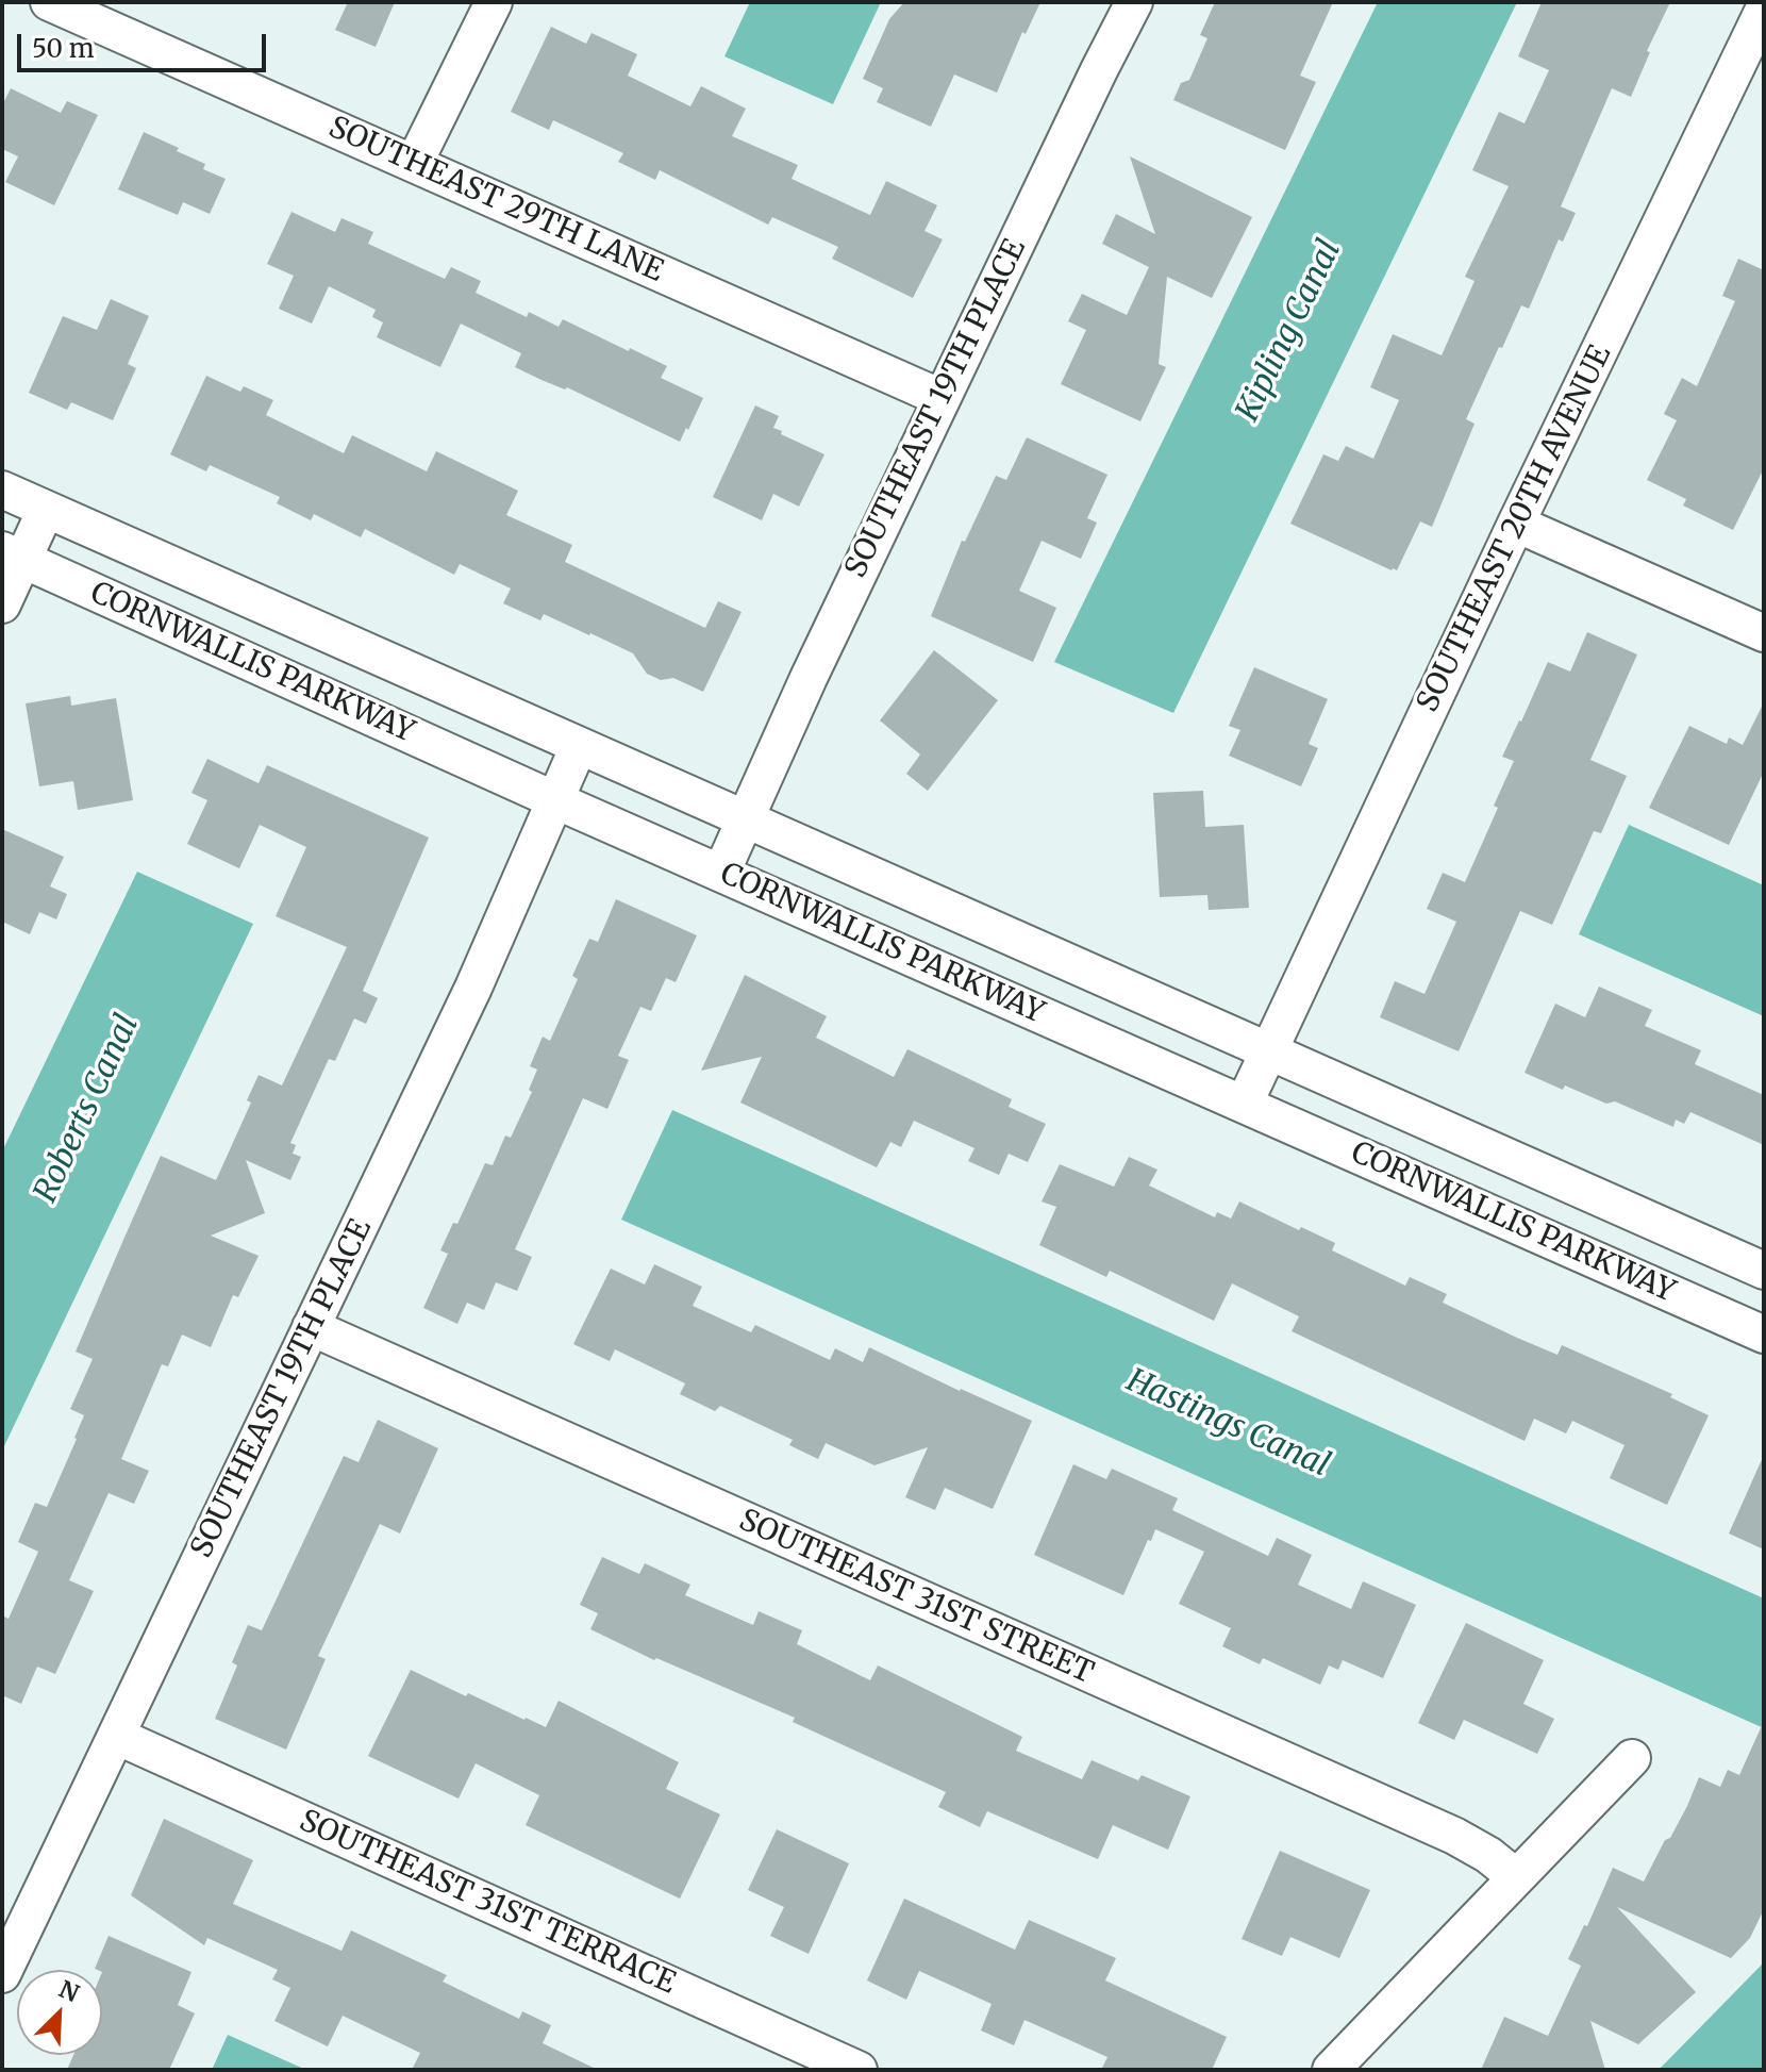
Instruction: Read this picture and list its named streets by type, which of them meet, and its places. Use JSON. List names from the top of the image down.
{
  "streets": {
    "street": [
      "SOUTHEAST 29TH LANE",
      "SOUTHEAST 19TH PLACE",
      "SOUTHEAST 20TH AVENUE",
      "CORNWALLIS PARKWAY",
      "SOUTHEAST 31ST STREET",
      "SOUTHEAST 31ST TERRACE"
    ]
  },
  "crossings": [
    ["SOUTHEAST 29TH LANE", "SOUTHEAST 19TH PLACE"],
    ["SOUTHEAST 19TH PLACE", "CORNWALLIS PARKWAY"],
    ["SOUTHEAST 19TH PLACE", "SOUTHEAST 31ST STREET"],
    ["SOUTHEAST 19TH PLACE", "SOUTHEAST 31ST TERRACE"],
    ["SOUTHEAST 20TH AVENUE", "CORNWALLIS PARKWAY"]
  ],
  "water": ["Kipling Canal", "Roberts Canal", "Hastings Canal"],
  "scale_bar": "50 m",
  "north": "top right"
}
